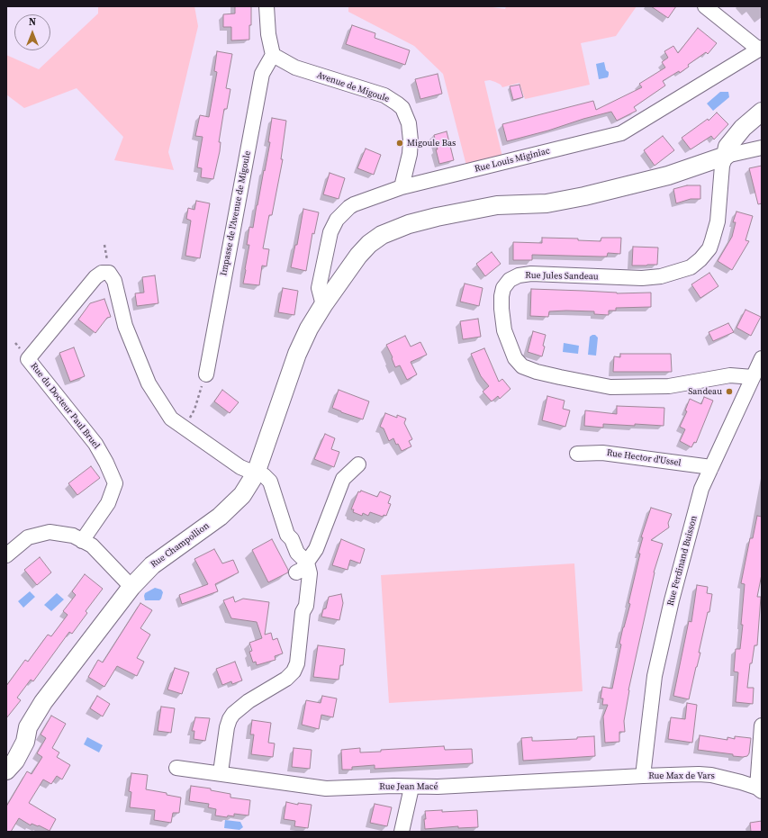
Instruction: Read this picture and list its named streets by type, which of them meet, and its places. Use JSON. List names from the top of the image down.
{
  "streets": {
    "street": [
      "Avenue de Migoule",
      "Rue Louis Miginiac",
      "Impasse de l'Avenue de Migoule",
      "Rue Jules Sandeau",
      "Rue du Docteur Paul Bruel",
      "Rue Hector d'Ussel",
      "Rue Champollion",
      "Rue Ferdinand Buisson",
      "Rue Max de Vars",
      "Rue Jean Macé"
    ]
  },
  "crossings": [
    ["Avenue de Migoule", "Rue Louis Miginiac"],
    ["Avenue de Migoule", "Impasse de l'Avenue de Migoule"],
    ["Rue Louis Miginiac", "Rue Champollion"],
    ["Rue Jules Sandeau", "Rue Champollion"],
    ["Rue Jules Sandeau", "Rue Ferdinand Buisson"],
    ["Rue du Docteur Paul Bruel", "Rue Champollion"],
    ["Rue Hector d'Ussel", "Rue Ferdinand Buisson"],
    ["Rue Ferdinand Buisson", "Rue Max de Vars"],
    ["Rue Ferdinand Buisson", "Rue Jean Macé"],
    ["Rue Max de Vars", "Rue Jean Macé"]
  ],
  "places": ["Migoule Bas", "Sandeau"],
  "north": "top"
}
